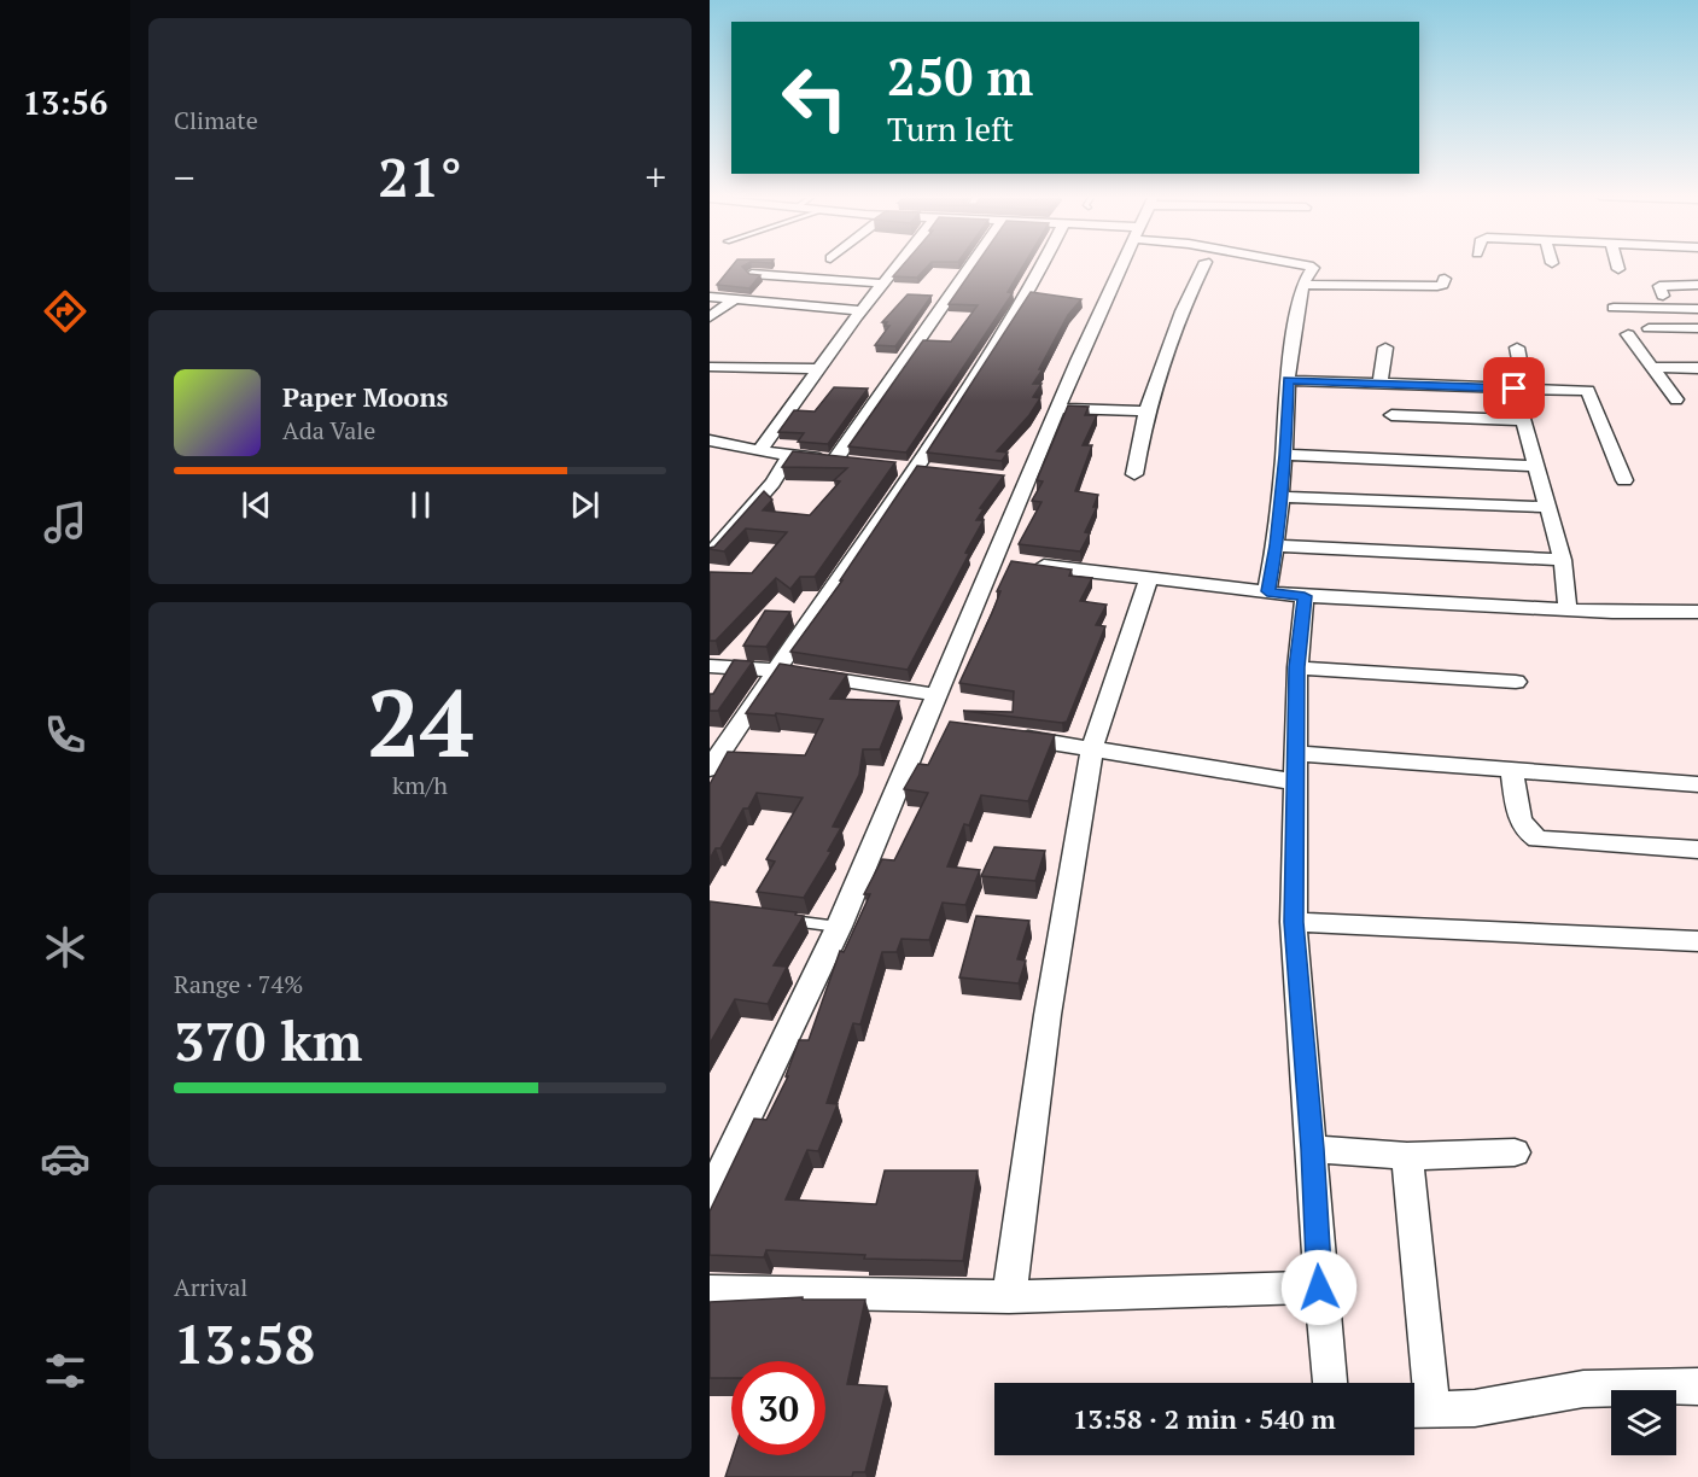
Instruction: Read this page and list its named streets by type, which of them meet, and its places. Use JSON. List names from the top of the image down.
{
  "page": {
    "tabs": "13:56",
    "tile": [
      "Climate",
      ["24", "km/h"],
      ["Range · 74%", "370 km"],
      ["Arrival", "13:58"]
    ],
    "turn": ["250 m", "Turn left"],
    "heat": ["−", "21°", "+"],
    "song": ["Paper Moons", "Ada Vale"],
    "limit": "30",
    "trip": "13:58 · 2 min · 540 m"
  }
}
